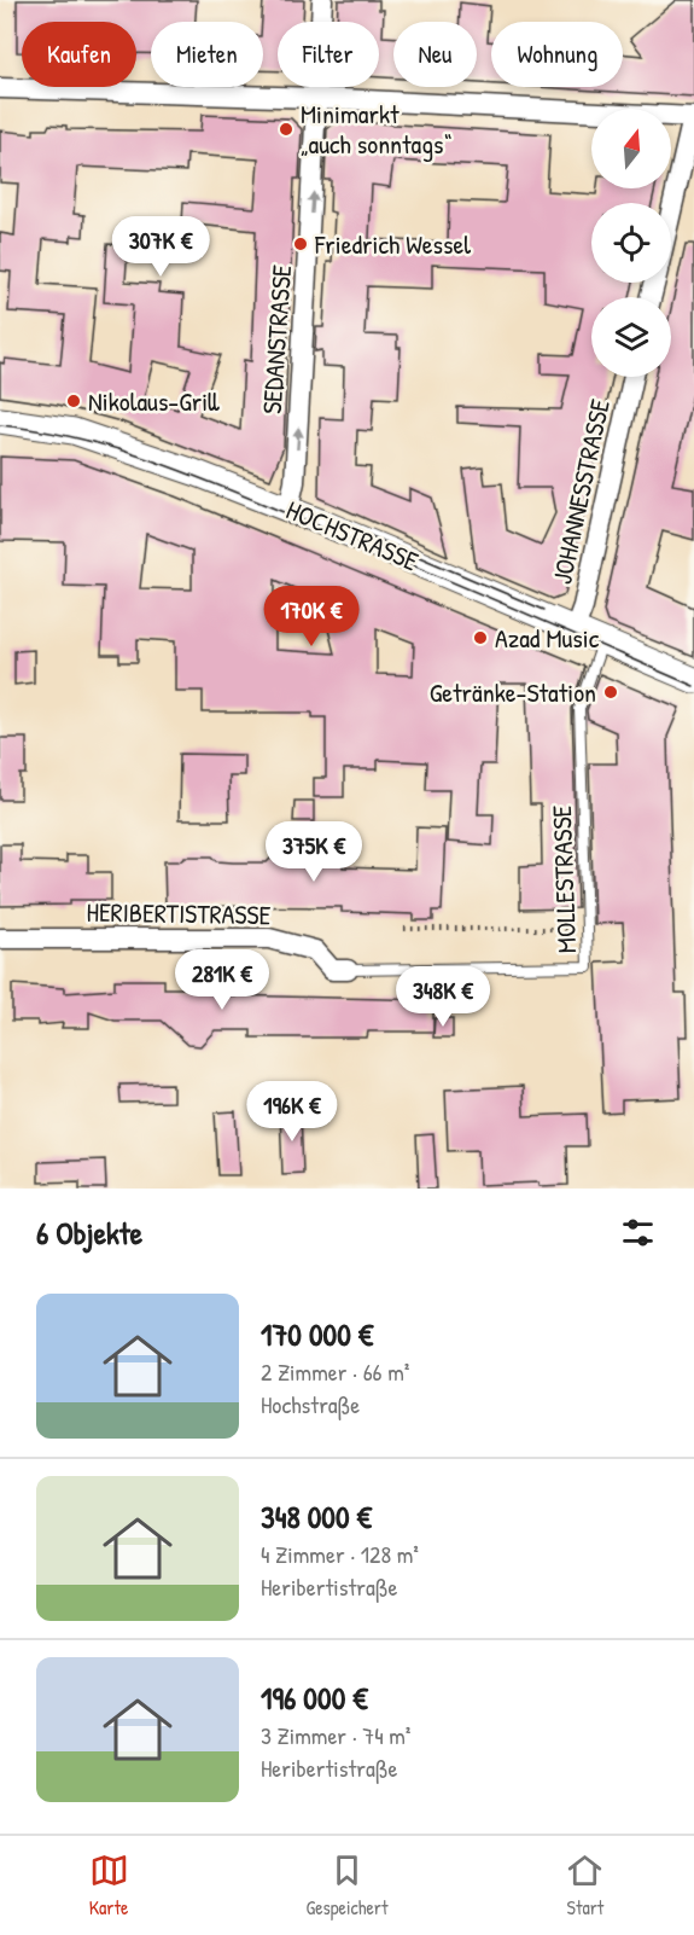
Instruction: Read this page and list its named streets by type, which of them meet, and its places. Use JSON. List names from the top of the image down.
{
  "streets": {
    "street": [
      "SEDANSTRASSE",
      "JOHANNESSTRASSE",
      "HOCHSTRASSE",
      "HERIBERTISTRASSE"
    ],
    "lane": ["MOLLESTRASSE"]
  },
  "crossings": [
    ["SEDANSTRASSE", "HOCHSTRASSE"],
    ["JOHANNESSTRASSE", "HOCHSTRASSE"],
    ["HOCHSTRASSE", "MOLLESTRASSE"],
    ["MOLLESTRASSE", "HERIBERTISTRASSE"]
  ],
  "one_way": ["SEDANSTRASSE"],
  "places": [
    "Minimarkt „auch sonntags“",
    "Friedrich Wessel",
    "Nikolaus-Grill",
    "Azad Music",
    "Getränke-Station"
  ],
  "north": "top",
  "page": {
    "chip": [
      "Kaufen",
      "Mieten",
      "Filter",
      "Neu",
      "Wohnung"
    ],
    "price": [
      "307K €",
      "170K €",
      "375K €",
      "281K €",
      "348K €",
      "196K €"
    ],
    "heading": "6 Objekte",
    "list": [
      {
        "name": "170 000 €",
        "note": "2 Zimmer · 66 m² · Hochstraße"
      },
      {
        "name": "348 000 €",
        "note": "4 Zimmer · 128 m² · Heribertistraße"
      },
      {
        "name": "196 000 €",
        "note": "3 Zimmer · 74 m² · Heribertistraße"
      }
    ],
    "tabs": ["Karte", "Gespeichert", "Start"]
  }
}
